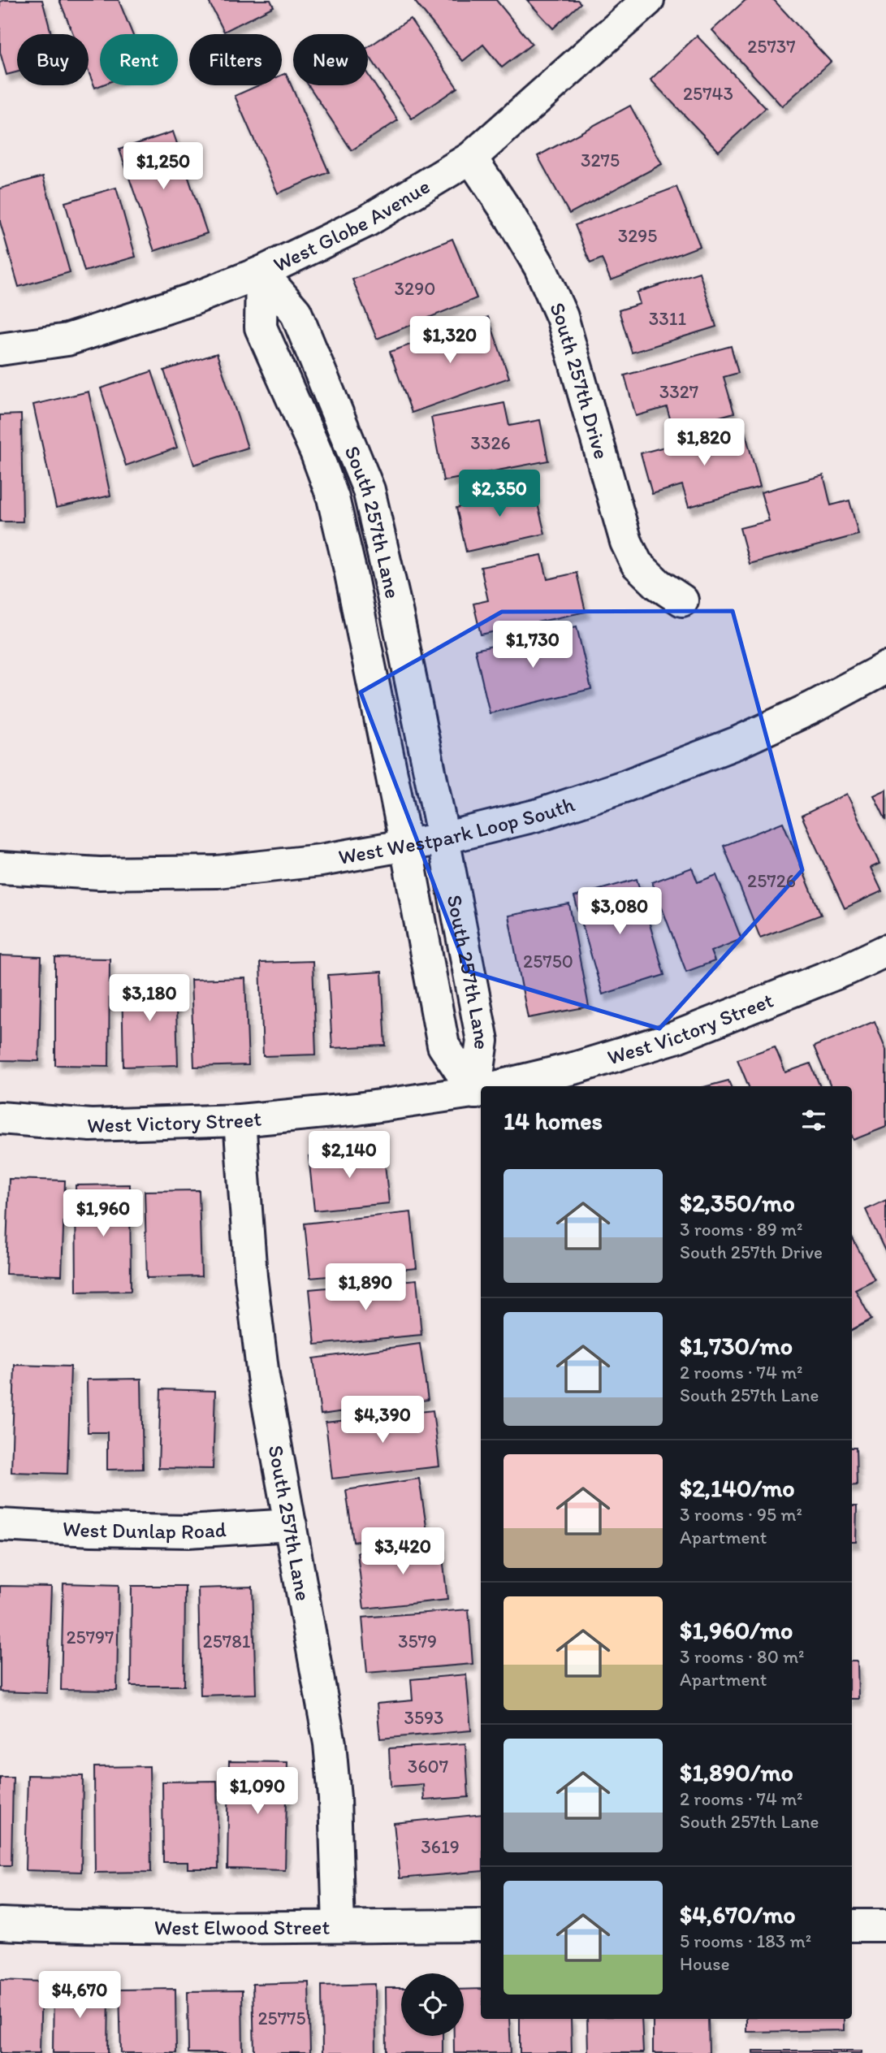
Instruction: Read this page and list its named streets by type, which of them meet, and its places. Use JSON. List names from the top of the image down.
{
  "streets": {
    "street": [
      "West Globe Avenue",
      "South 257th Drive",
      "South 257th Lane",
      "West Westpark Loop South",
      "West Victory Street",
      "West Dunlap Road",
      "West Elwood Street"
    ]
  },
  "crossings": [
    ["West Globe Avenue", "South 257th Drive"],
    ["West Globe Avenue", "South 257th Lane"],
    ["South 257th Lane", "West Westpark Loop South"],
    ["South 257th Lane", "West Victory Street"],
    ["South 257th Lane", "West Dunlap Road"],
    ["South 257th Lane", "West Elwood Street"]
  ],
  "house_numbers": [
    "25737",
    "25743",
    "3275",
    "3295",
    "3290",
    "3311",
    "3327",
    "3326",
    "25726",
    "25750",
    "25797",
    "25781",
    "3579",
    "3593",
    "3607",
    "3619",
    "25775"
  ],
  "page": {
    "chip": [
      "Buy",
      "Rent",
      "Filters",
      "New"
    ],
    "price": [
      "$1,250",
      "$1,320",
      "$1,820",
      "$2,350",
      "$1,730",
      "$3,080",
      "$3,180",
      "$2,140",
      "$1,960",
      "$1,890",
      "$4,390",
      "$3,420",
      "$1,090",
      "$4,670"
    ],
    "heading": "14 homes",
    "list": [
      {
        "name": "$2,350/mo",
        "note": "3 rooms · 89 m² · South 257th Drive"
      },
      {
        "name": "$1,730/mo",
        "note": "2 rooms · 74 m² · South 257th Lane"
      },
      {
        "name": "$2,140/mo",
        "note": "3 rooms · 95 m² · Apartment"
      },
      {
        "name": "$1,960/mo",
        "note": "3 rooms · 80 m² · Apartment"
      },
      {
        "name": "$1,890/mo",
        "note": "2 rooms · 74 m² · South 257th Lane"
      },
      {
        "name": "$4,670/mo",
        "note": "5 rooms · 183 m² · House"
      }
    ]
  }
}
